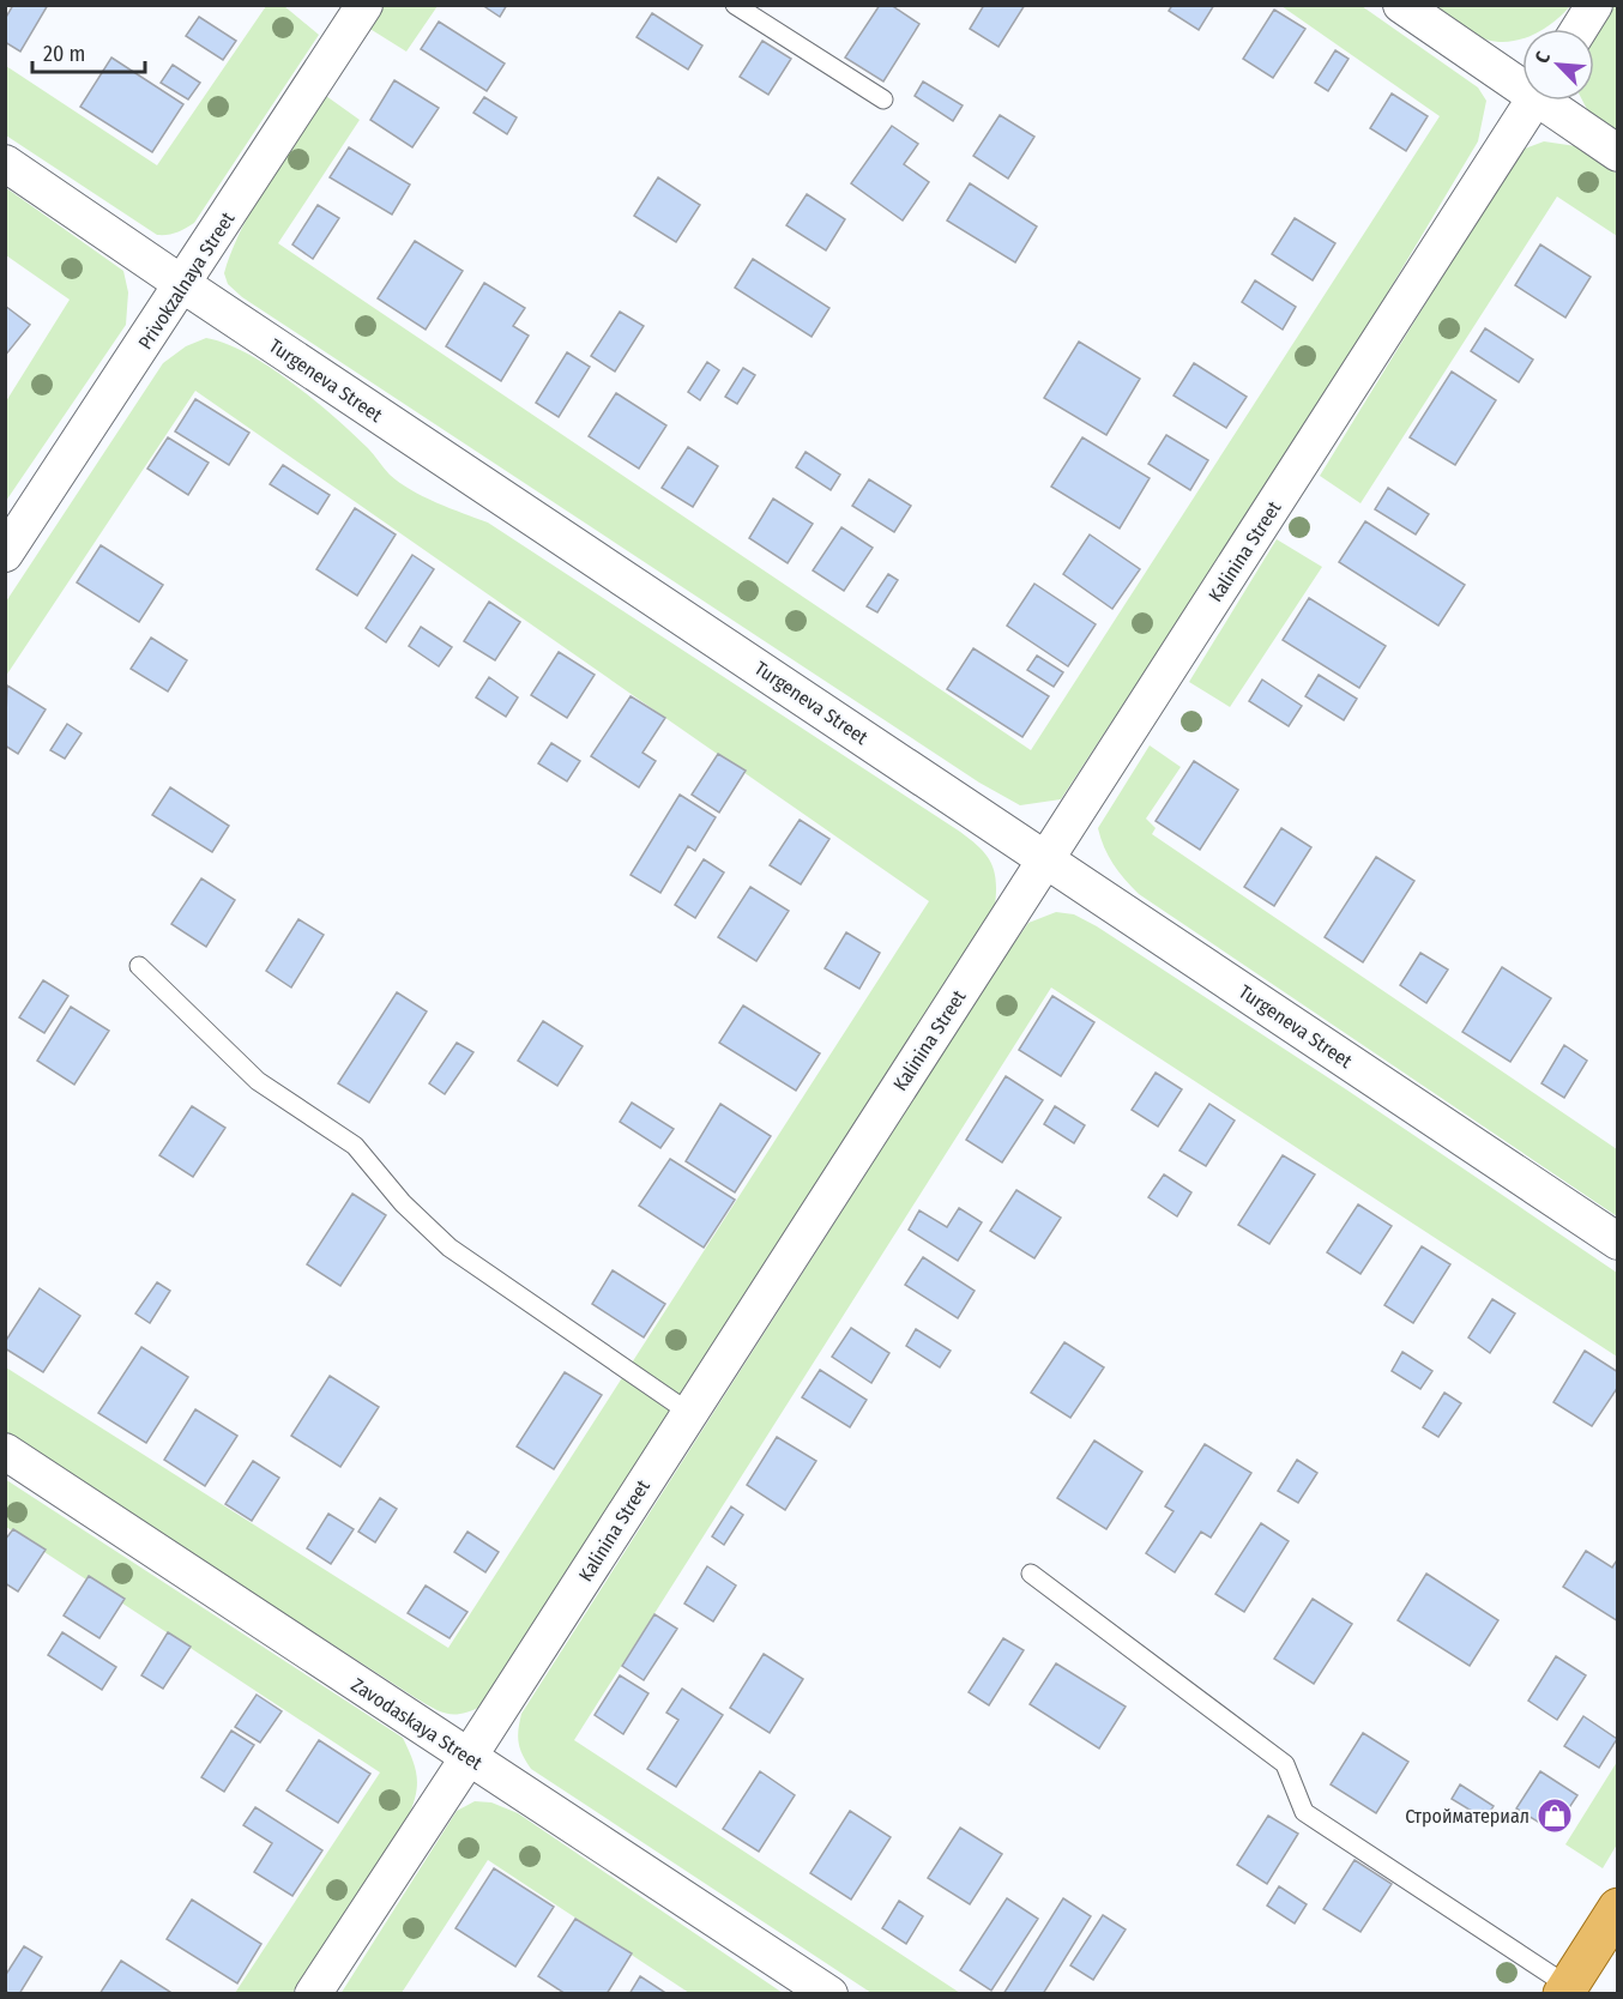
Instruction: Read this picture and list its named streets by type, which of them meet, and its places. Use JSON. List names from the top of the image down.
{
  "streets": {
    "street": [
      "Privokzalnaya Street",
      "Turgeneva Street",
      "Kalinina Street",
      "Zavodaskaya Street"
    ]
  },
  "crossings": [
    ["Privokzalnaya Street", "Turgeneva Street"],
    ["Turgeneva Street", "Kalinina Street"],
    ["Kalinina Street", "Zavodaskaya Street"]
  ],
  "places": {
    "shop": ["Стройматериал"]
  },
  "scale_bar": "20 m",
  "north": "top left"
}
